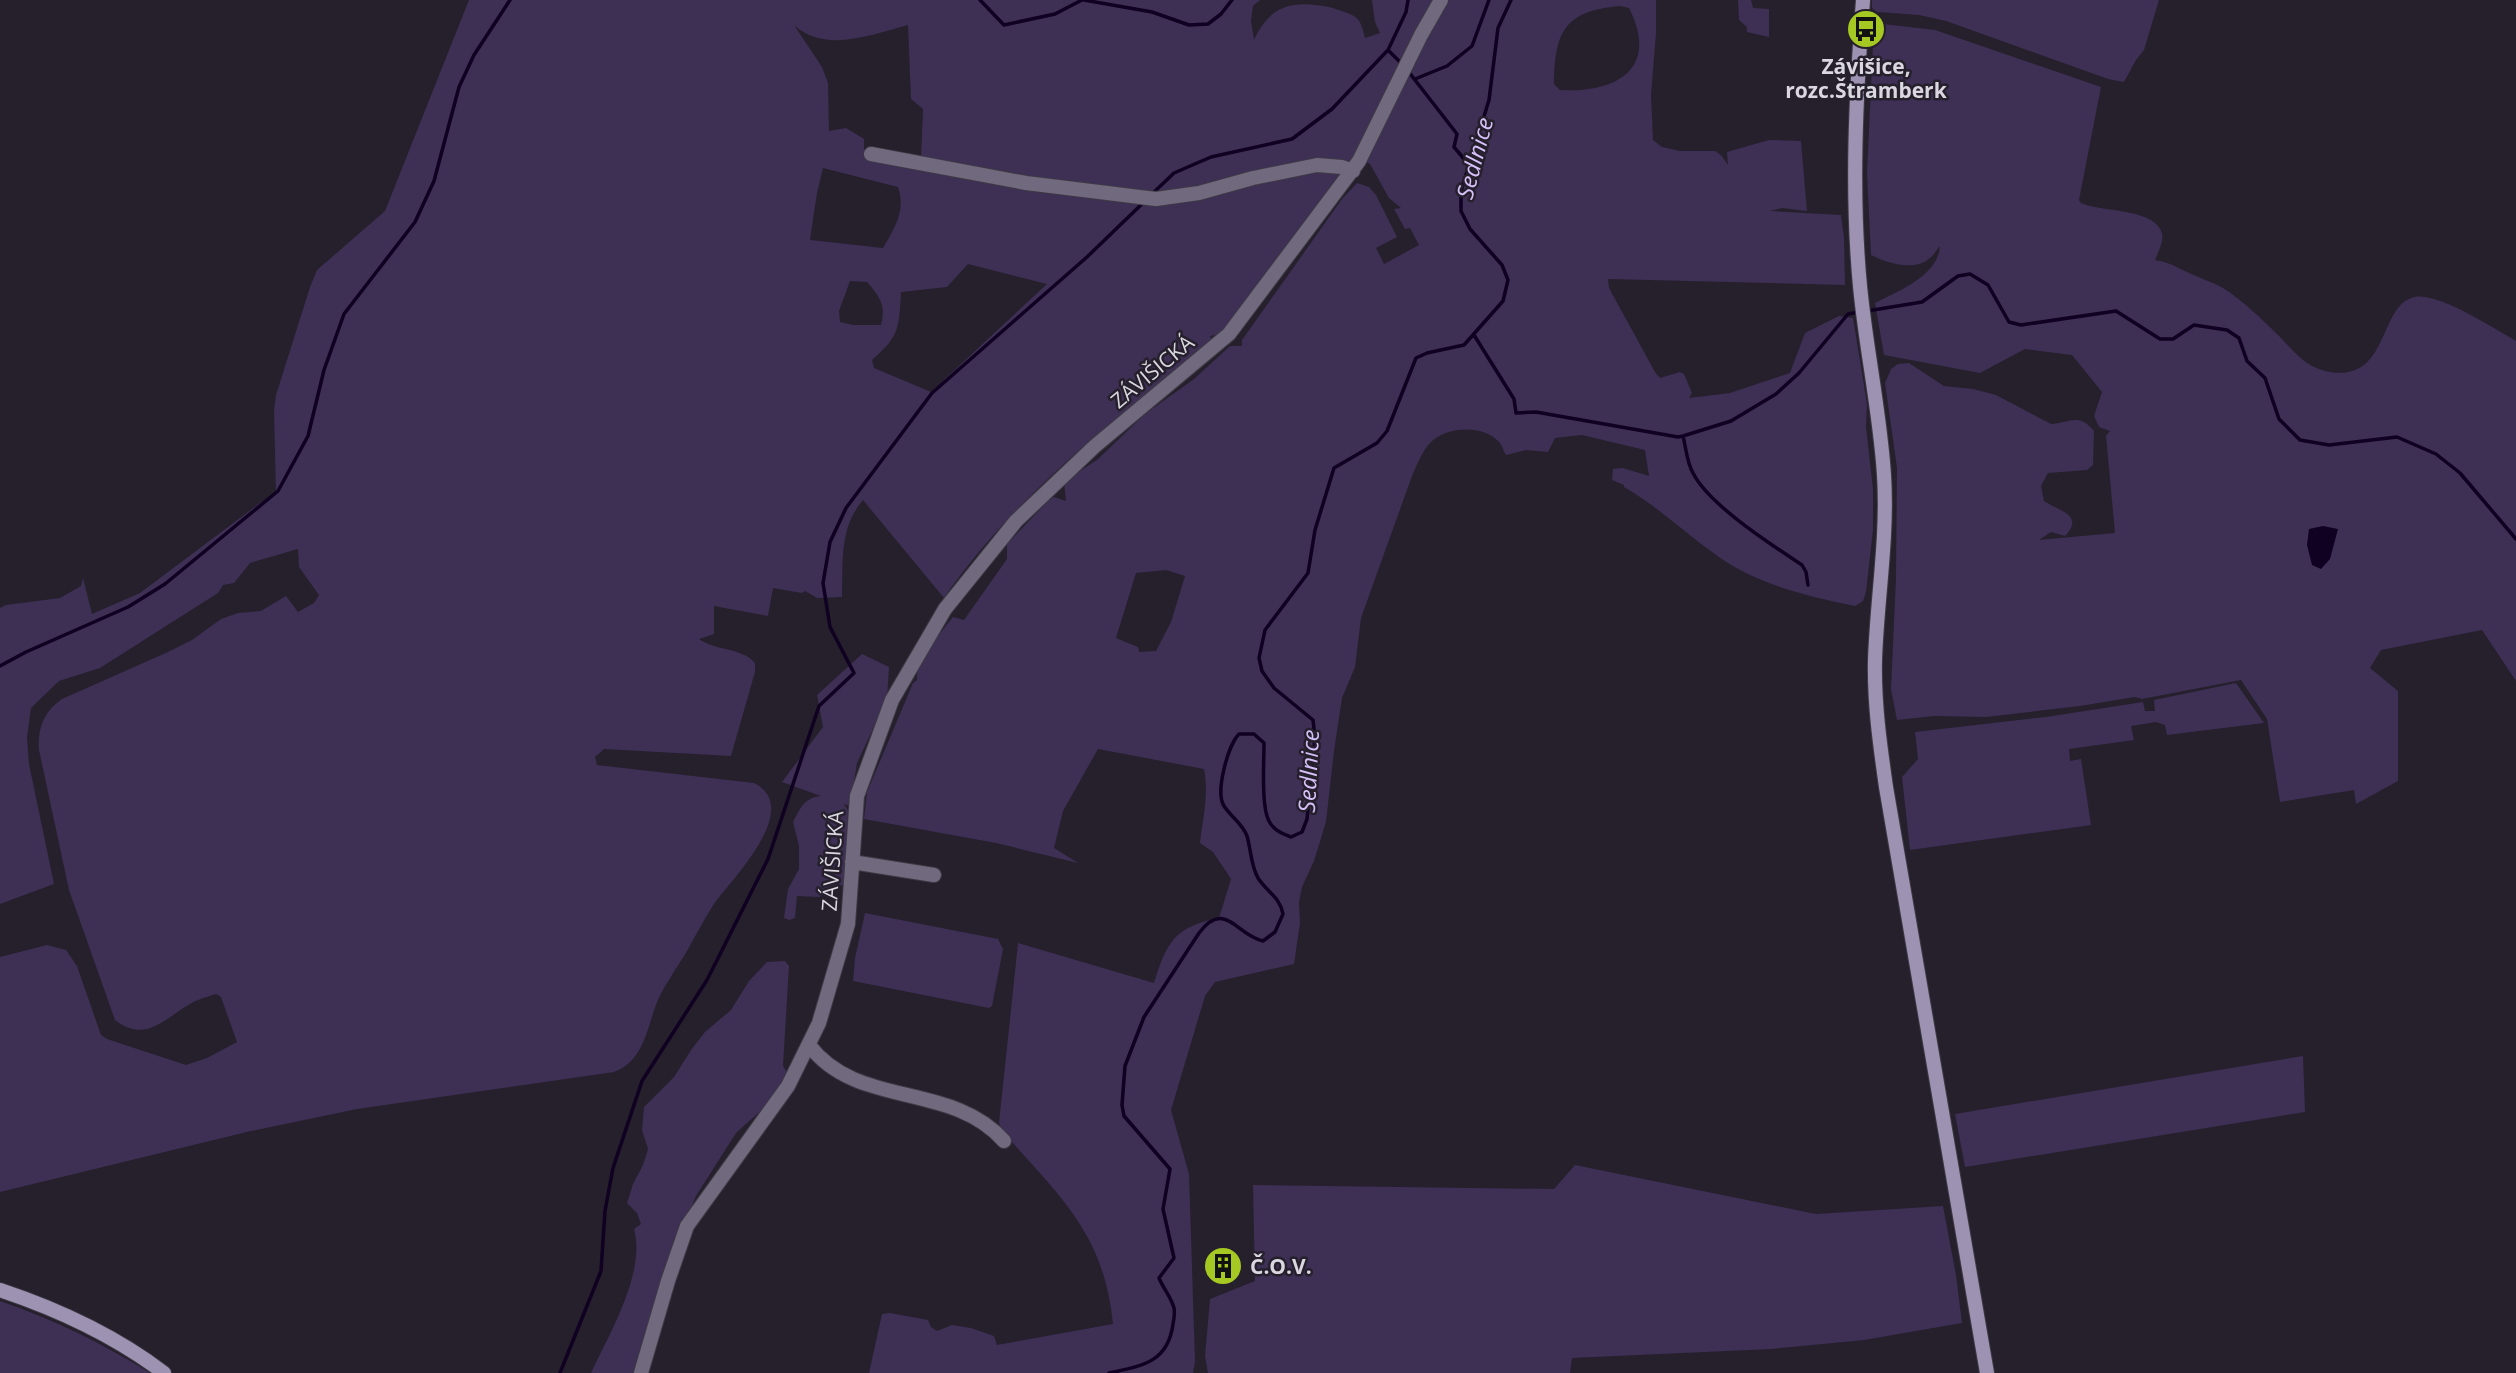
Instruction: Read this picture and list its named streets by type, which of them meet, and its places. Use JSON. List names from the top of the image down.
{
  "streets": {
    "street": ["ZÁVIŠICKÁ"]
  },
  "water": ["Sedlnice"],
  "places": {
    "bus stop": ["Závišice, rozc.Štramberk"],
    "building": ["Č.O.V."]
  }
}
